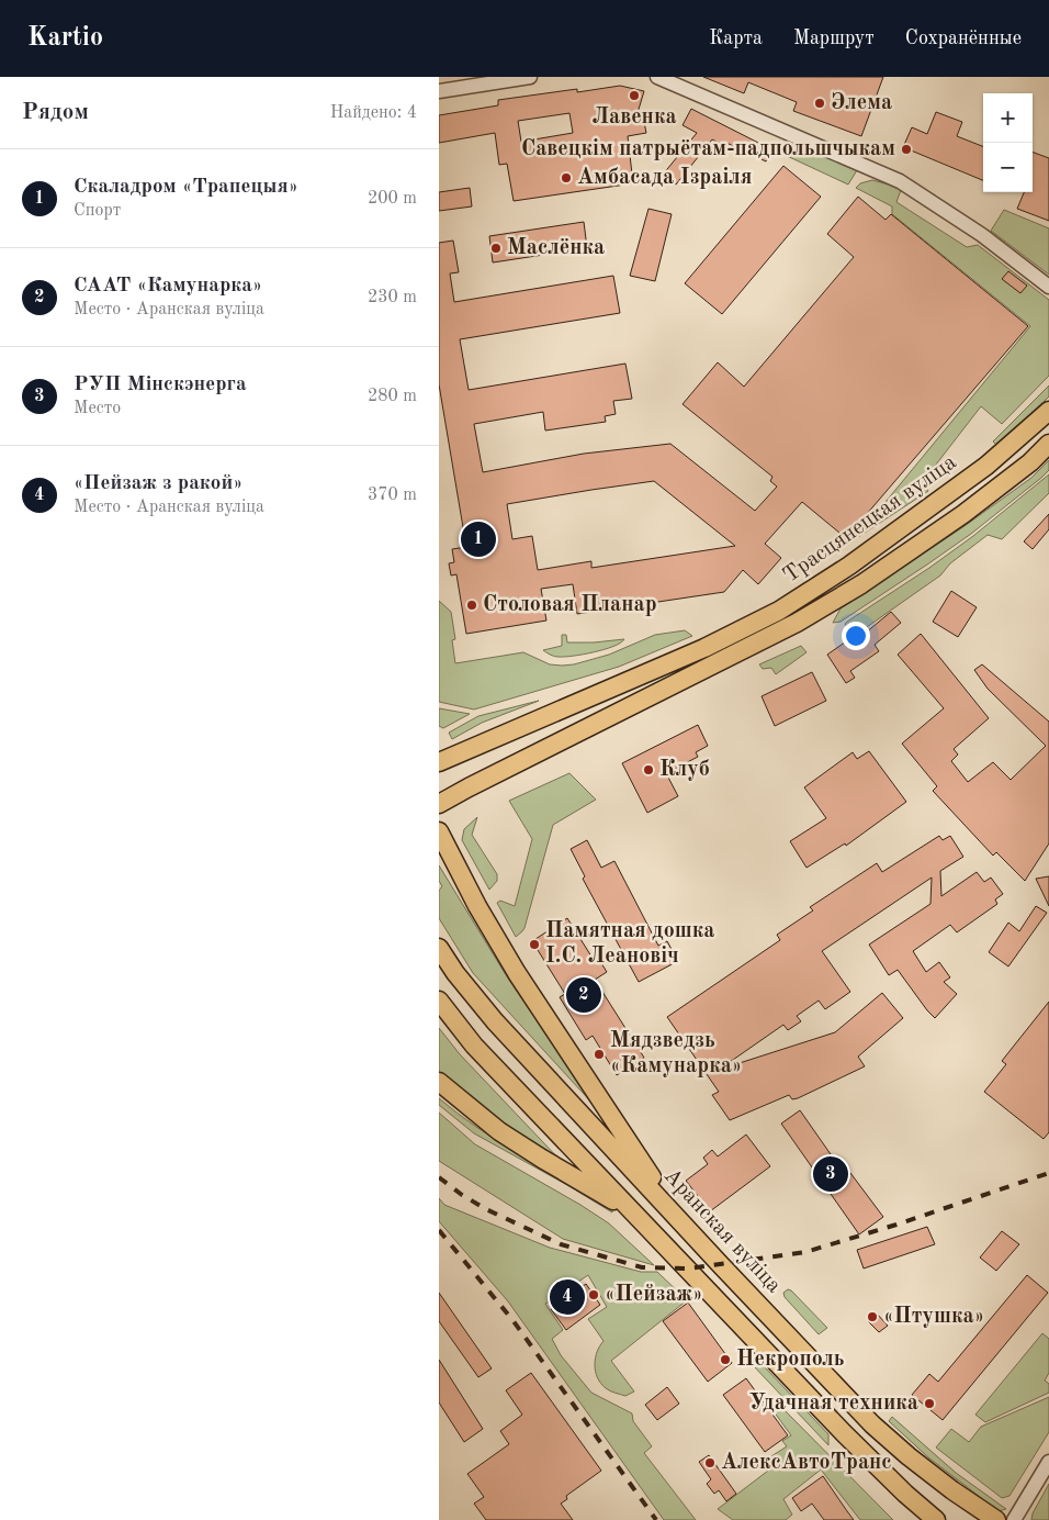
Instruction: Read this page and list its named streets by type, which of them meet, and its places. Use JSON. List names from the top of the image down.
{
  "streets": {
    "main road": ["Трасцянецкая вуліца", "Аранская вуліца"]
  },
  "places": [
    "Лавенка",
    "Элема",
    "Савецкім патрыётам-падпольшчыкам",
    "Амбасада Ізраіля",
    "Маслёнка",
    "Столовая Планар",
    "Клуб",
    "Памятная дошка І.С. Леановіч",
    "Мядзведзь «Камунарка»",
    "«Пейзаж»",
    "«Птушка»",
    "Некрополь",
    "Удачная техника",
    "АлексАвтоТранс"
  ],
  "page": {
    "header": "Kartio",
    "nav": ["Карта", "Маршрут", "Сохранённые"],
    "heading": ["Рядом", "Найдено: 4"],
    "map_buttons": ["+", "−"],
    "list": [
      {
        "mark": "1",
        "name": "Скаладром «Трапецыя»",
        "note": "Спорт",
        "value": "200 m"
      },
      {
        "mark": "2",
        "name": "СААТ «Камунарка»",
        "note": "Место · Аранская вуліца",
        "value": "230 m"
      },
      {
        "mark": "3",
        "name": "РУП Мінскэнерга",
        "note": "Место",
        "value": "280 m"
      },
      {
        "mark": "4",
        "name": "«Пейзаж з ракой»",
        "note": "Место · Аранская вуліца",
        "value": "370 m"
      }
    ],
    "pins": [
      "1",
      "2",
      "3",
      "4"
    ]
  }
}
